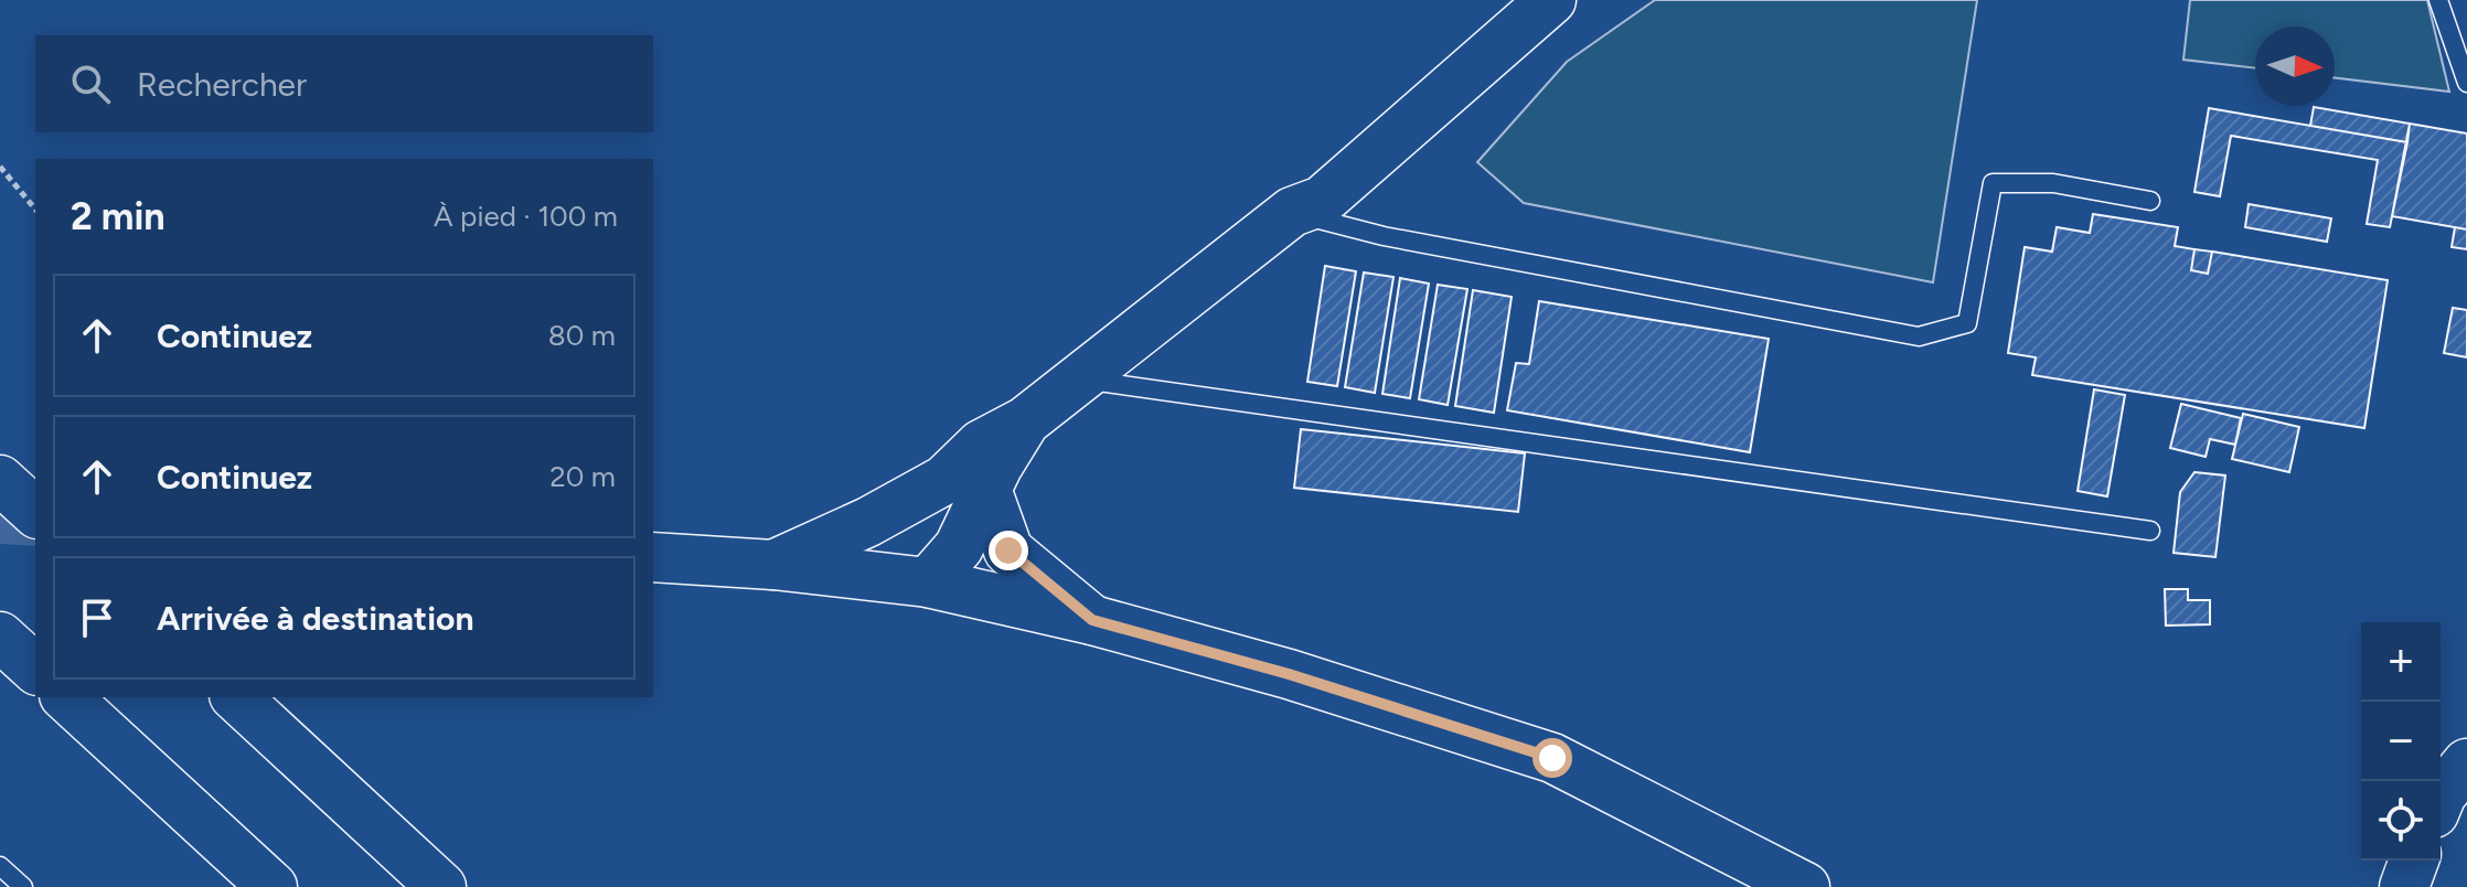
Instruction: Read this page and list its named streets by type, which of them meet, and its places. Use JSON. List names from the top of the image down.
{
  "north": "right",
  "page": {
    "search": "Rechercher",
    "heading": ["2 min", "À pied · 100 m"],
    "list": [
      ["Continuez", "80 m"],
      ["Continuez", "20 m"],
      "Arrivée à destination"
    ],
    "map_buttons": ["+", "−"]
  }
}
